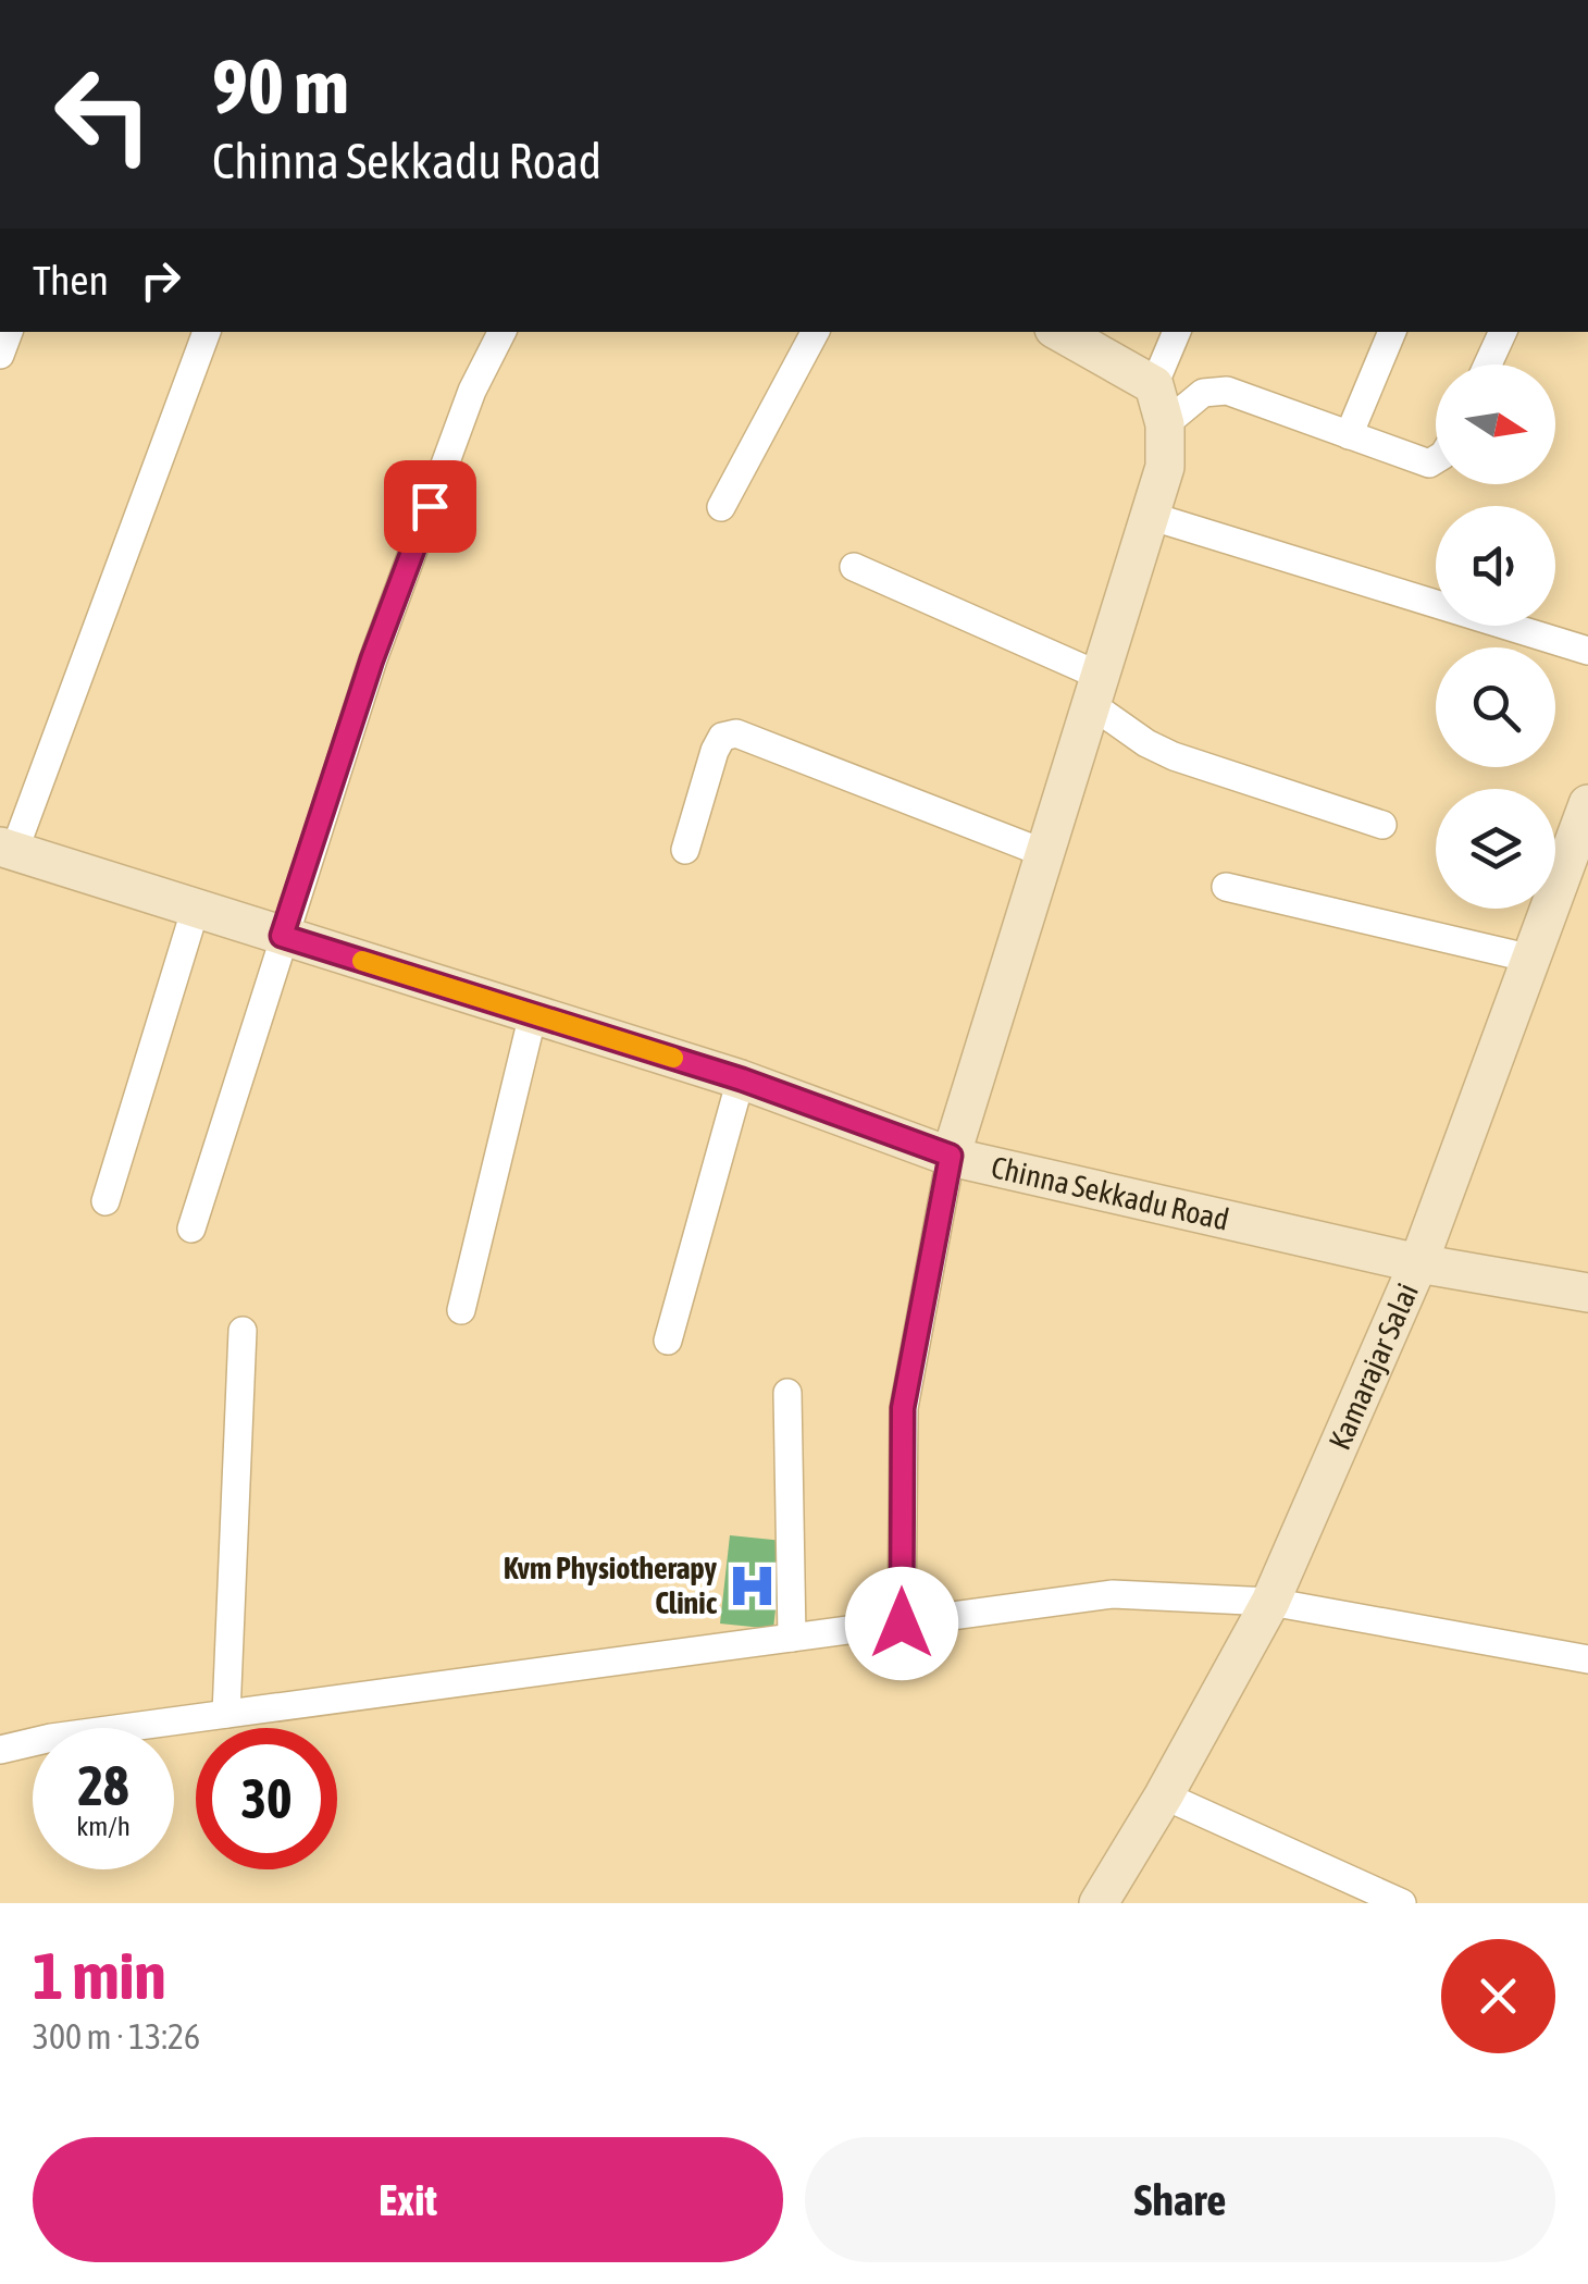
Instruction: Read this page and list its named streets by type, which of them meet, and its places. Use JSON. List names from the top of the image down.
{
  "streets": {
    "street": ["Chinna Sekkadu Road", "Kamarajar Salai"]
  },
  "crossings": [
    ["Chinna Sekkadu Road", "Kamarajar Salai"]
  ],
  "places": {
    "hospital": ["Kvm Physiotherapy Clinic"]
  },
  "north": "right",
  "page": {
    "turn": ["90 m", "Chinna Sekkadu Road"],
    "then": "Then",
    "speed": "28 km/h",
    "limit": "30",
    "heading": ["1 min", "300 m · 13:26"],
    "buttons": ["Exit", "Share"]
  }
}
